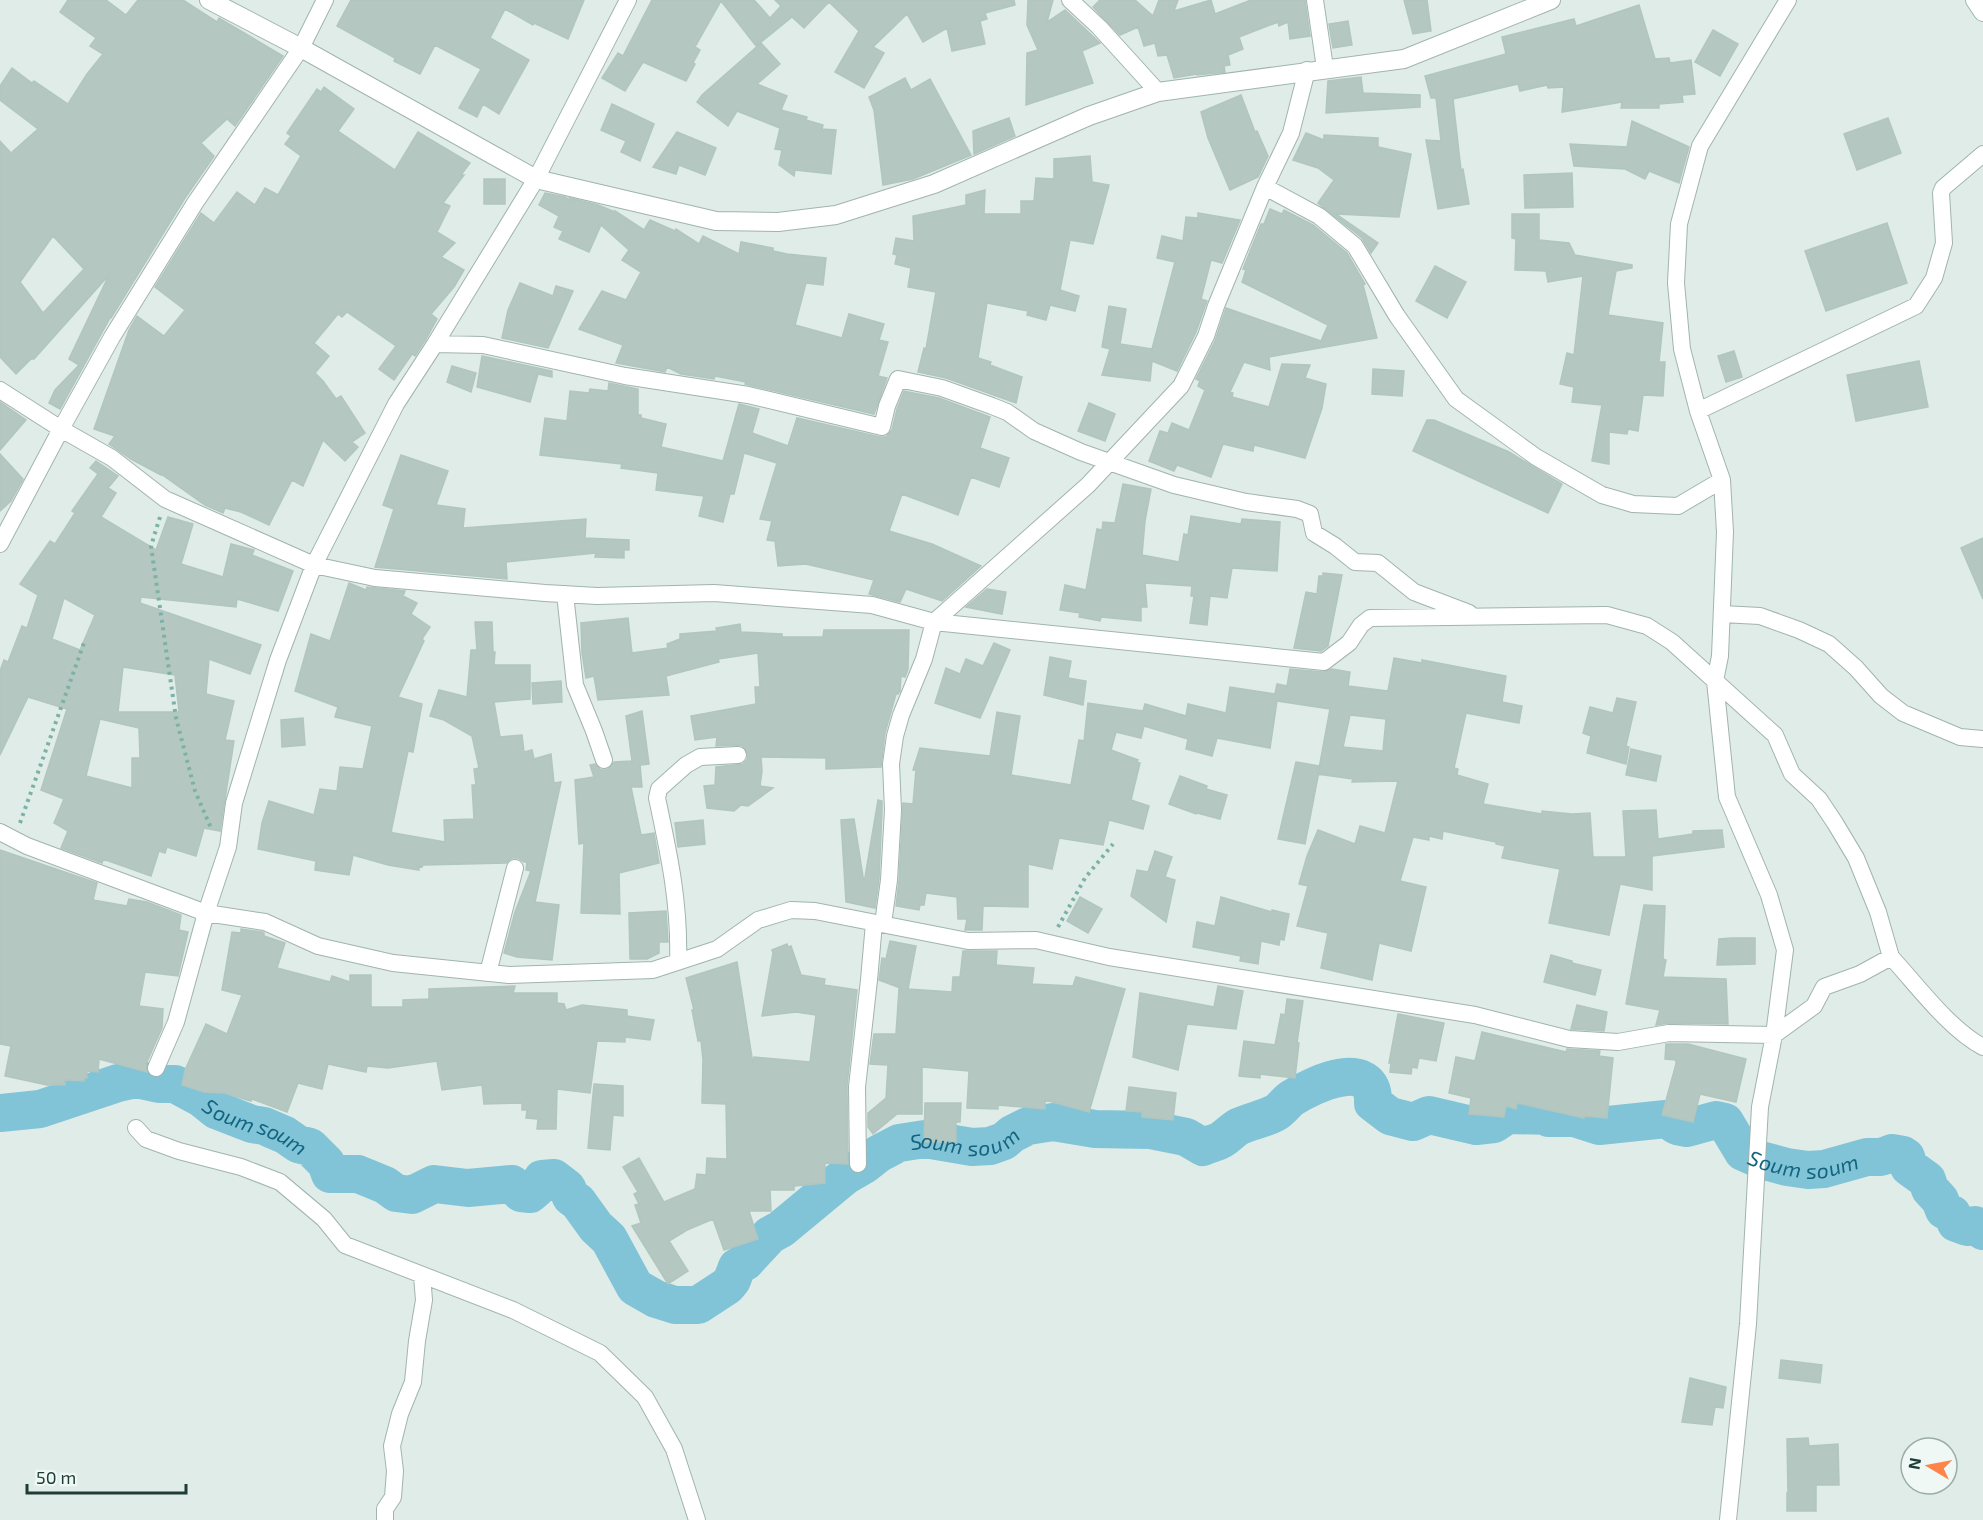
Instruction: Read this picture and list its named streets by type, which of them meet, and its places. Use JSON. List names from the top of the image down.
{
  "water": ["Soum soum"],
  "scale_bar": "50 m",
  "north": "left"
}
